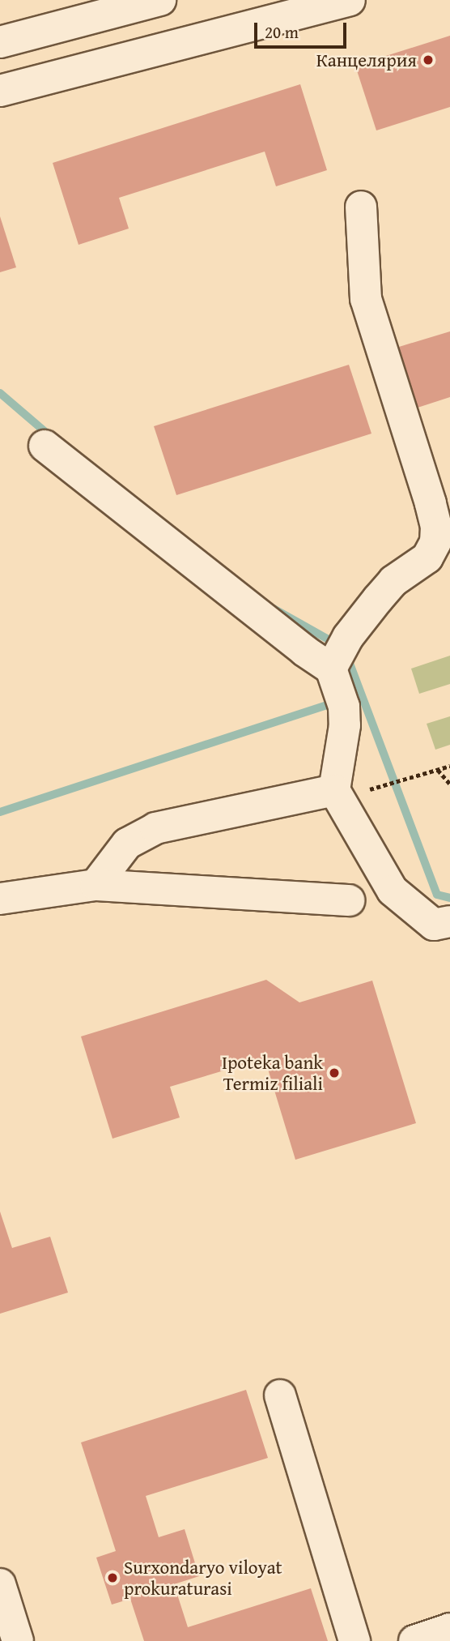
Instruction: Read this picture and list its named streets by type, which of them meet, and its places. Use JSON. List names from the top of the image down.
{
  "places": ["Канцелярия", "Ipoteka bank Termiz filiali", "Surxondaryo viloyat prokuraturasi"],
  "scale_bar": "20 m"
}
